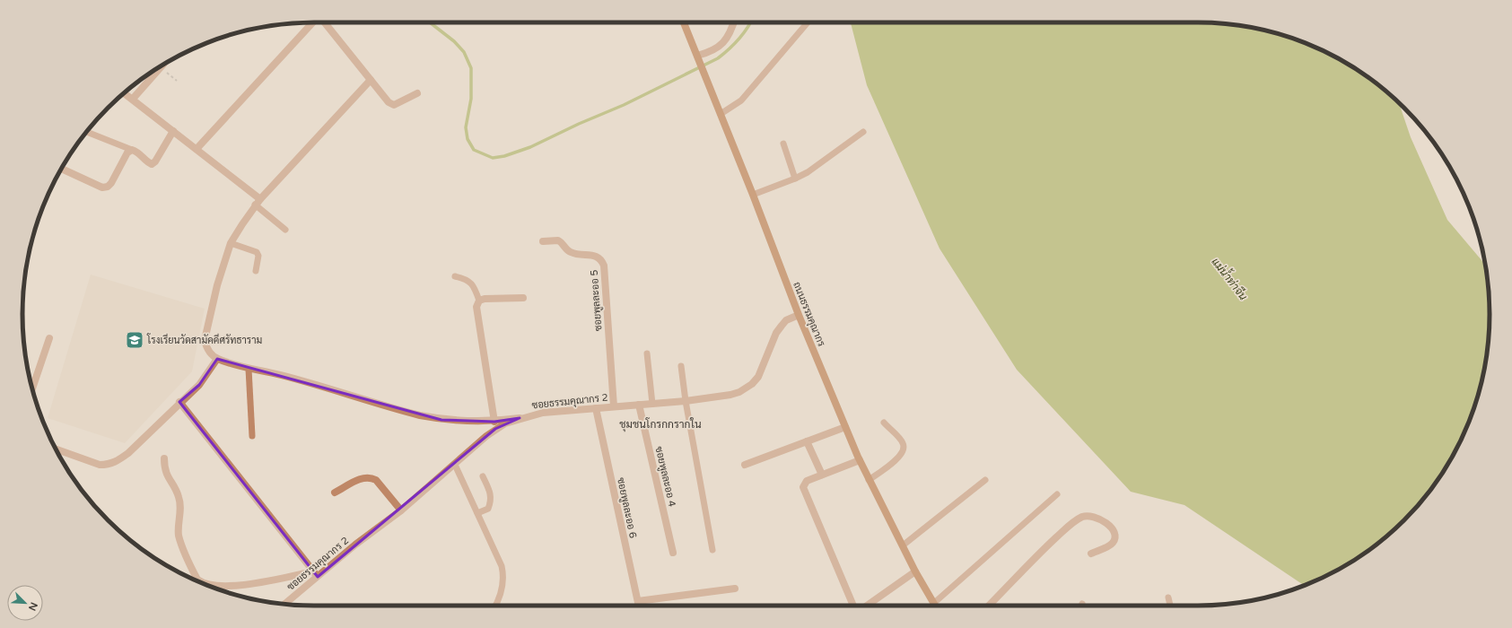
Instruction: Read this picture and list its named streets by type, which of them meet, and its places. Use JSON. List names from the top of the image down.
{
  "streets": {
    "street": [
      "ซอยพูลละออ 5",
      "ถนนธรรมคุณากร",
      "ซอยธรรมคุณากร 2",
      "ซอยพูลละออ 4",
      "ซอยพูลละออ 6"
    ]
  },
  "crossings": [
    ["ซอยพูลละออ 5", "ซอยธรรมคุณากร 2"],
    ["ถนนธรรมคุณากร", "ซอยธรรมคุณากร 2"],
    ["ซอยธรรมคุณากร 2", "ซอยพูลละออ 4"],
    ["ซอยธรรมคุณากร 2", "ซอยพูลละออ 6"]
  ],
  "districts": ["ชุมชนโกรกกรากใน"],
  "water": ["แม่น้ำท่าจีน"],
  "places": {
    "school or university": ["โรงเรียนวัดสามัคคีศรัทธาราม"]
  },
  "north": "bottom right"
}
